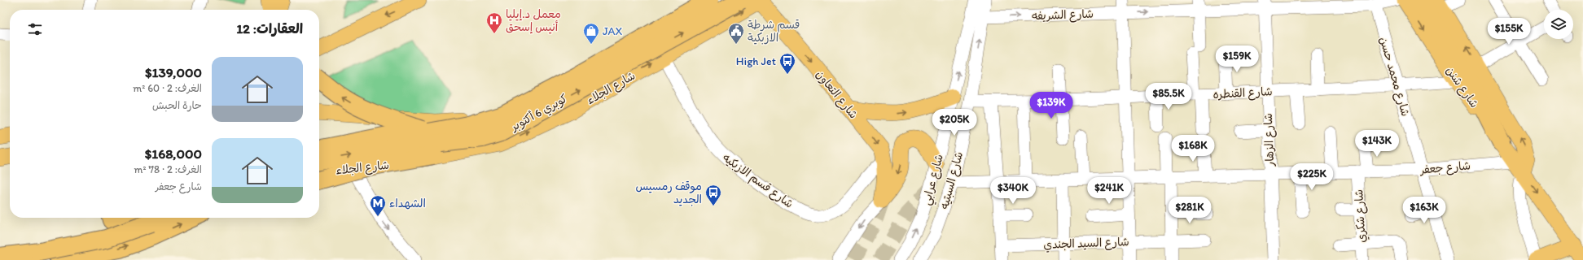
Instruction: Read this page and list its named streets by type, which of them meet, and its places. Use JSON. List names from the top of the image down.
{
  "streets": {
    "highway": ["كوبري 6 أكتوبر"],
    "main road": ["شارع شنن", "شارع الجلاء", "شارع التعاون"],
    "street": [
      "شارع الشريفه",
      "شارع محمد حسن",
      "شارع القنطره",
      "شارع الزهار",
      "شارع جعفر",
      "شارع عرابي",
      "شارع قسم الازبكيه",
      "شارع السبتيه",
      "شارع شكري",
      "شارع السيد الجندي"
    ]
  },
  "crossings": [
    ["شارع الشريفه", "شارع محمد حسن"],
    ["شارع الشريفه", "شارع الزهار"],
    ["شارع الشريفه", "شارع السبتيه"],
    ["شارع محمد حسن", "شارع القنطره"],
    ["شارع محمد حسن", "شارع جعفر"],
    ["شارع شنن", "شارع القنطره"],
    ["شارع شنن", "شارع جعفر"],
    ["شارع الجلاء", "شارع التعاون"],
    ["شارع الجلاء", "شارع قسم الازبكيه"],
    ["شارع القنطره", "شارع الزهار"],
    ["شارع القنطره", "شارع السبتيه"],
    ["شارع التعاون", "شارع قسم الازبكيه"],
    ["شارع الزهار", "شارع جعفر"],
    ["شارع جعفر", "شارع السبتيه"],
    ["شارع جعفر", "شارع شكري"]
  ],
  "one_way": ["شارع الشريفه", "شارع التعاون"],
  "places": {
    "hospital": ["معمل د.إيليا أنيس إسحق"],
    "shop": ["JAX"],
    "public building": ["قسم شرطة الازبكية"],
    "bus stop": ["High Jet", "موقف رمسيس الجديد"],
    "metro station": ["الشهداء"]
  },
  "page": {
    "heading": "العقارات: 12",
    "price": [
      "$155K",
      "$159K",
      "$85.5K",
      "$139K",
      "$205K",
      "$143K",
      "$168K",
      "$225K",
      "$340K",
      "$241K",
      "$281K",
      "$163K"
    ],
    "list": [
      {
        "name": "$139,000",
        "note": "الغرف: 2 · 60 m² · حارة الحبش"
      },
      {
        "name": "$168,000",
        "note": "الغرف: 2 · 78 m² · شارع جعفر"
      }
    ]
  }
}
